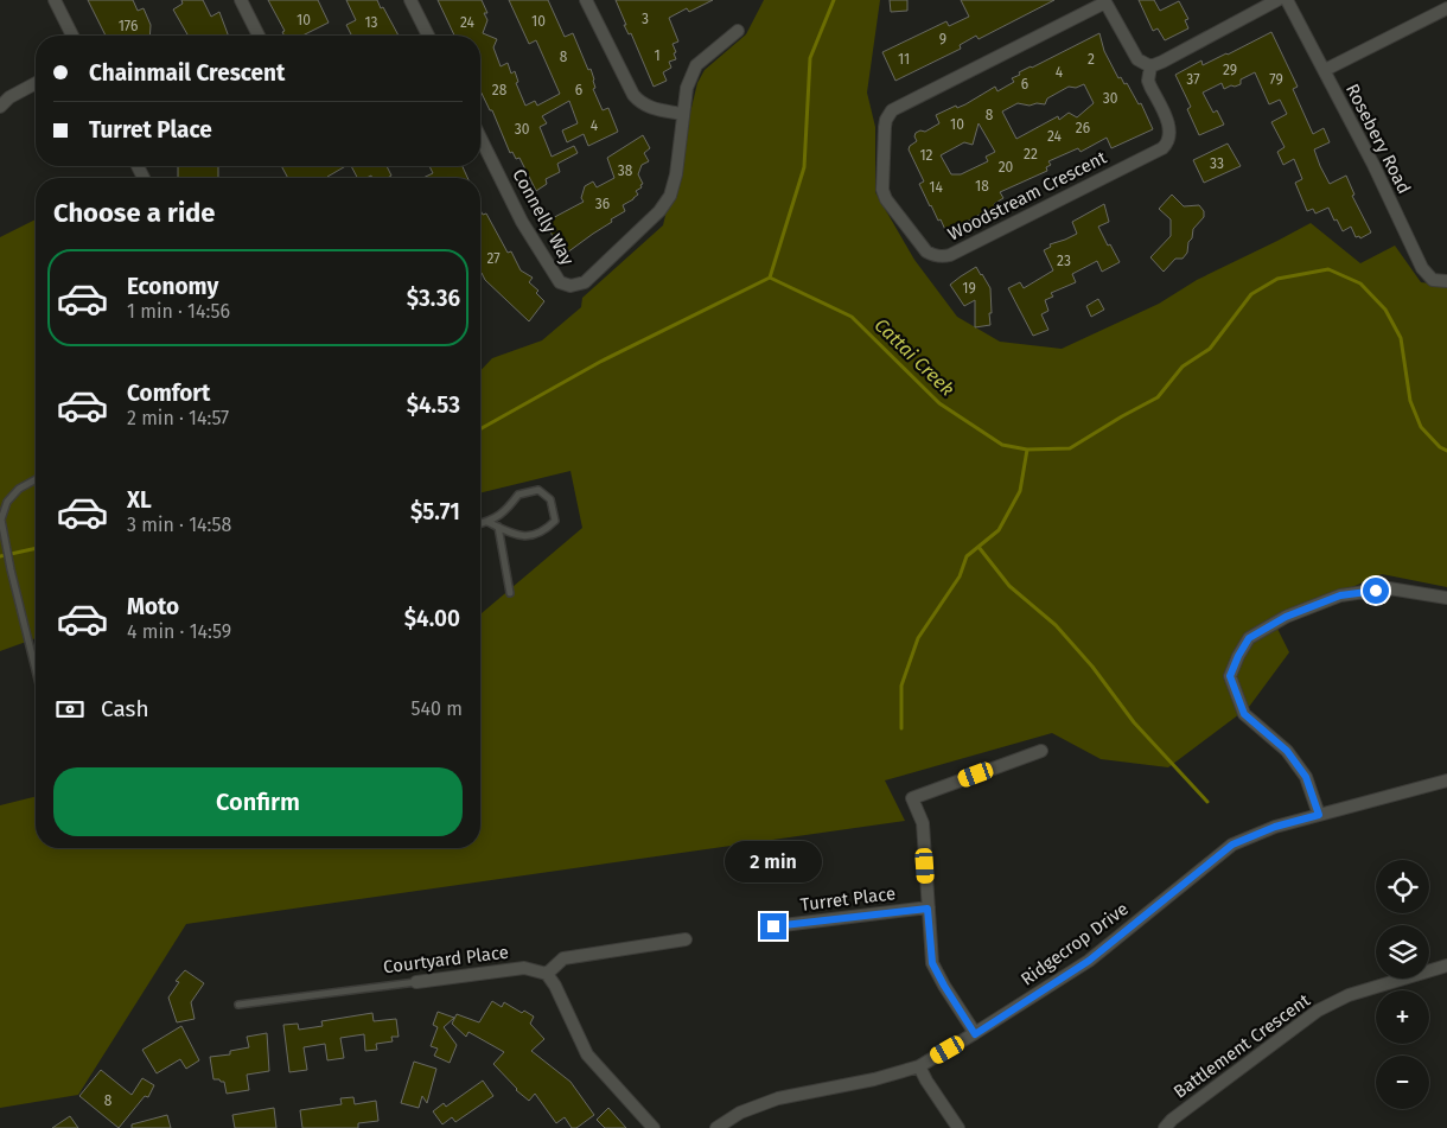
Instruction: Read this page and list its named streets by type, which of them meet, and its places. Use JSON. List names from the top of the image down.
{
  "streets": {
    "street": [
      "Rosebery Road",
      "Woodstream Crescent",
      "Connelly Way",
      "Turret Place",
      "Ridgecrop Drive",
      "Courtyard Place",
      "Battlement Crescent"
    ]
  },
  "water": ["Cattai Creek"],
  "house_numbers": [
    "3",
    "10",
    "10",
    "13",
    "24",
    "176",
    "9",
    "1",
    "8",
    "11",
    "2",
    "29",
    "4",
    "37",
    "79",
    "6",
    "28",
    "6",
    "30",
    "8",
    "10",
    "4",
    "26",
    "30",
    "24",
    "22",
    "12",
    "33",
    "20",
    "38",
    "18",
    "14",
    "36",
    "27",
    "23",
    "19",
    "8"
  ],
  "page": {
    "banner": ["Chainmail Crescent", "Turret Place"],
    "heading": "Choose a ride",
    "list": [
      {
        "name": "Economy",
        "note": "1 min · 14:56",
        "value": "$3.36"
      },
      {
        "name": "Comfort",
        "note": "2 min · 14:57",
        "value": "$4.53"
      },
      {
        "name": "XL",
        "note": "3 min · 14:58",
        "value": "$5.71"
      },
      {
        "name": "Moto",
        "note": "4 min · 14:59",
        "value": "$4.00"
      }
    ],
    "pay": ["Cash", "540 m"],
    "buttons": "Confirm",
    "bubble": "2 min",
    "map_buttons": ["+", "−"]
  }
}
